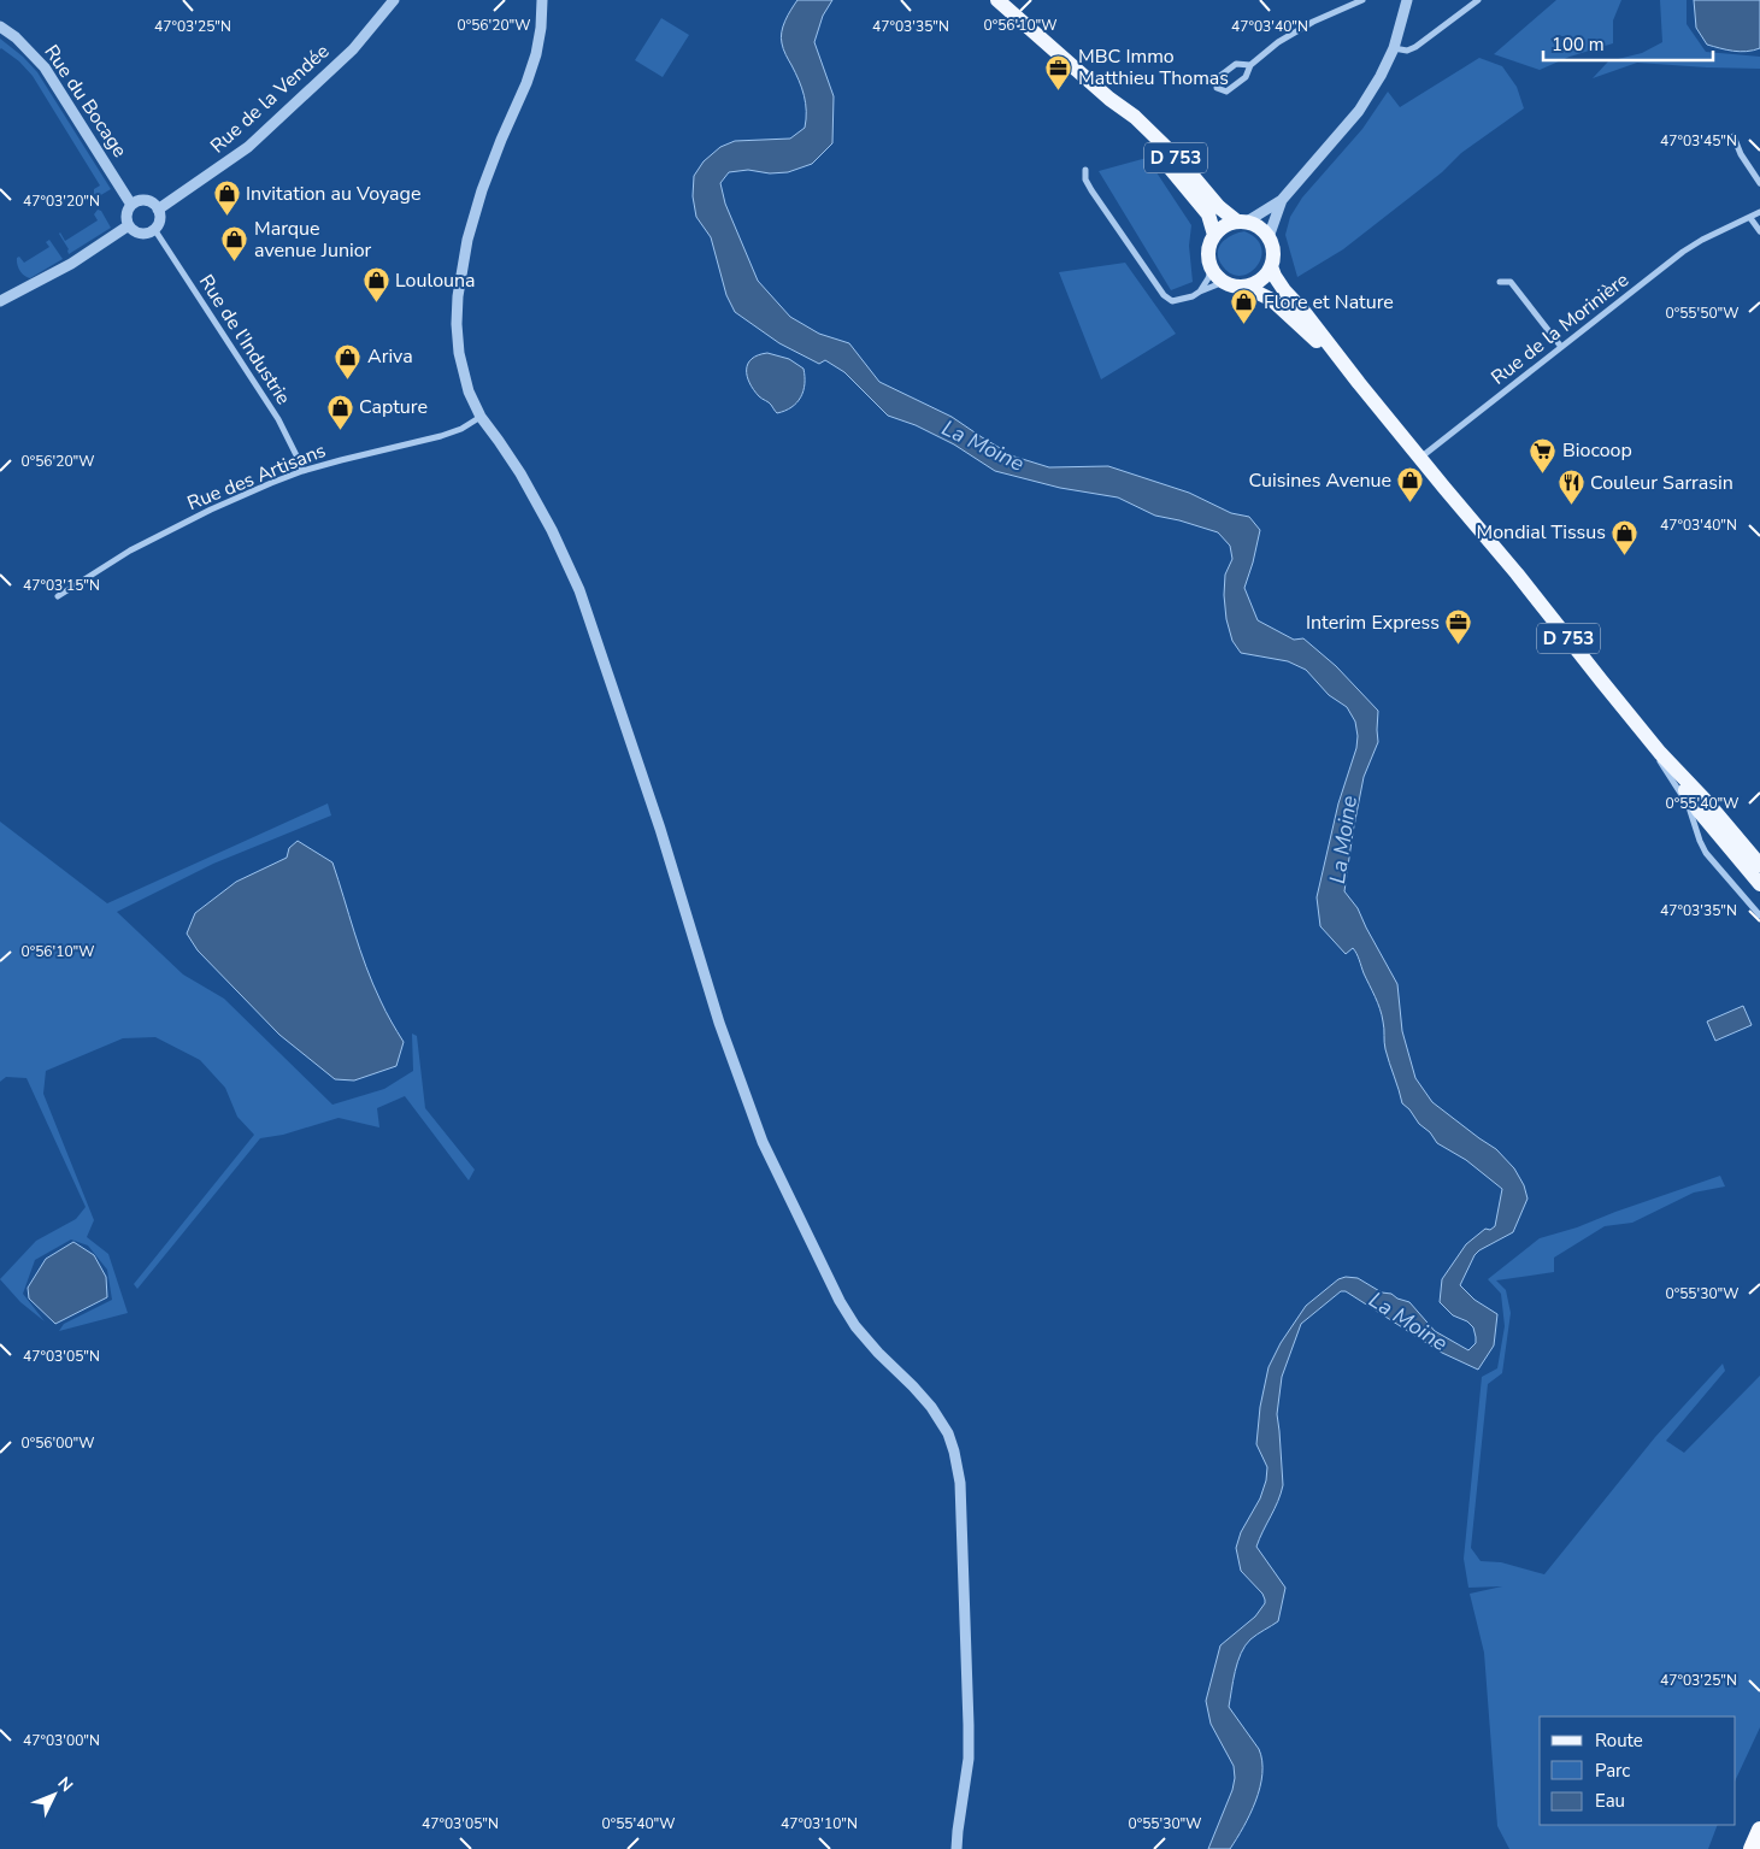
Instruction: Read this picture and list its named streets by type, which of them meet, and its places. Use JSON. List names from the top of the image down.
{
  "streets": {
    "main road": ["D 753"],
    "street": [
      "Rue de la Vendée",
      "Rue du Bocage",
      "Rue de la Morinière",
      "Rue de l'Industrie",
      "Rue des Artisans"
    ]
  },
  "crossings": [
    ["Rue de la Vendée", "Rue du Bocage"],
    ["Rue de la Vendée", "Rue de l'Industrie"],
    ["Rue du Bocage", "Rue de l'Industrie"],
    ["D 753", "Rue de la Morinière"],
    ["Rue de l'Industrie", "Rue des Artisans"]
  ],
  "water": ["La Moine"],
  "places": {
    "office": ["MBC Immo Matthieu Thomas", "Interim Express"],
    "shop": [
      "Invitation au Voyage",
      "Marque avenue Junior",
      "Loulouna",
      "Flore et Nature",
      "Ariva",
      "Capture",
      "Cuisines Avenue",
      "Mondial Tissus"
    ],
    "supermarket": ["Biocoop"],
    "restaurant": ["Couleur Sarrasin"]
  },
  "legend": ["Route", "Parc", "Eau"],
  "scale_bar": "100 m",
  "north": "top right",
  "coordinates": [
    "0°56'20\"W",
    "0°56'10\"W",
    "47°03'25\"N",
    "47°03'35\"N",
    "47°03'40\"N",
    "47°03'45\"N",
    "47°03'20\"N",
    "0°55'50\"W",
    "47°03'15\"N",
    "0°55'40\"W",
    "0°55'30\"W",
    "47°03'05\"N",
    "0°56'00\"W",
    "47°03'00\"N",
    "47°03'10\"N"
  ]
}
